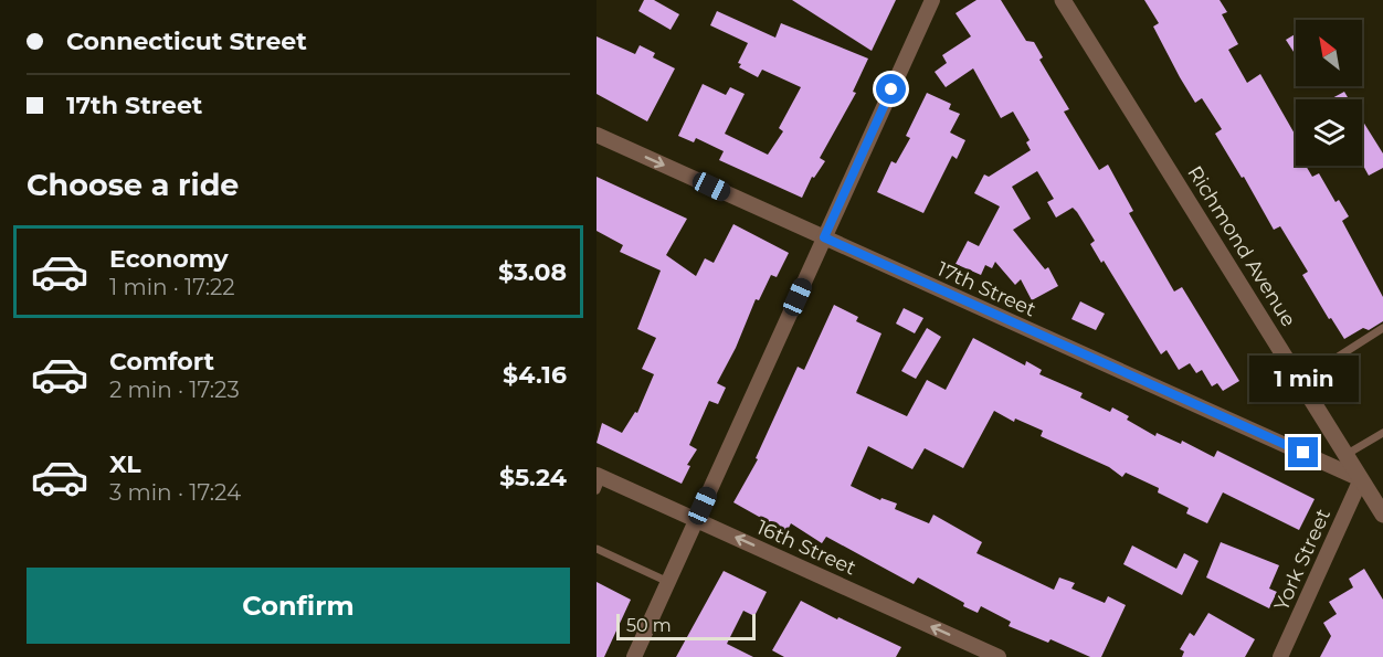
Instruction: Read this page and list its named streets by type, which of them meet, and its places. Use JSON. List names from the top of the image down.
{
  "streets": {
    "street": [
      "Richmond Avenue",
      "17th Street",
      "16th Street",
      "York Street"
    ]
  },
  "crossings": [
    ["Richmond Avenue", "17th Street"],
    ["Richmond Avenue", "York Street"],
    ["17th Street", "York Street"]
  ],
  "one_way": ["16th Street"],
  "scale_bar": "50 m",
  "north": "top left",
  "page": {
    "banner": ["Connecticut Street", "17th Street"],
    "heading": "Choose a ride",
    "list": [
      {
        "name": "Economy",
        "note": "1 min · 17:22",
        "value": "$3.08"
      },
      {
        "name": "Comfort",
        "note": "2 min · 17:23",
        "value": "$4.16"
      },
      {
        "name": "XL",
        "note": "3 min · 17:24",
        "value": "$5.24"
      }
    ],
    "bubble": "1 min",
    "buttons": "Confirm",
    "scale": "50 m"
  }
}
